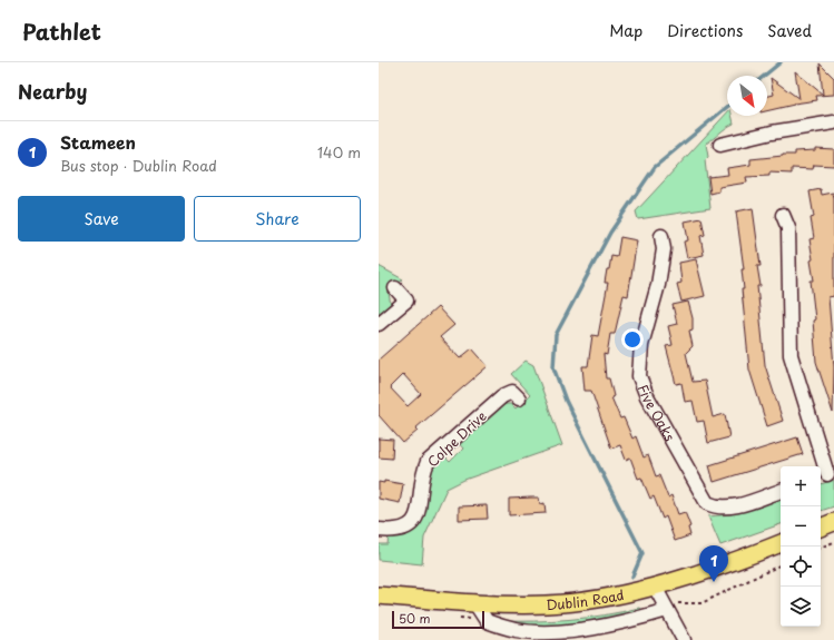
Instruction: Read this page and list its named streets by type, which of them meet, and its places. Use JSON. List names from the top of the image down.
{
  "streets": {
    "main road": ["Dublin Road"],
    "street": ["Five Oaks", "Colpe Drive"]
  },
  "scale_bar": "50 m",
  "north": "bottom right",
  "page": {
    "header": "Pathlet",
    "nav": ["Map", "Directions", "Saved"],
    "heading": "Nearby",
    "list": [
      {
        "mark": "1",
        "name": "Stameen",
        "note": "Bus stop · Dublin Road",
        "value": "140 m"
      }
    ],
    "buttons": ["Save", "Share"],
    "map_buttons": ["+", "−"],
    "pins": "1",
    "scale": "50 m"
  }
}
